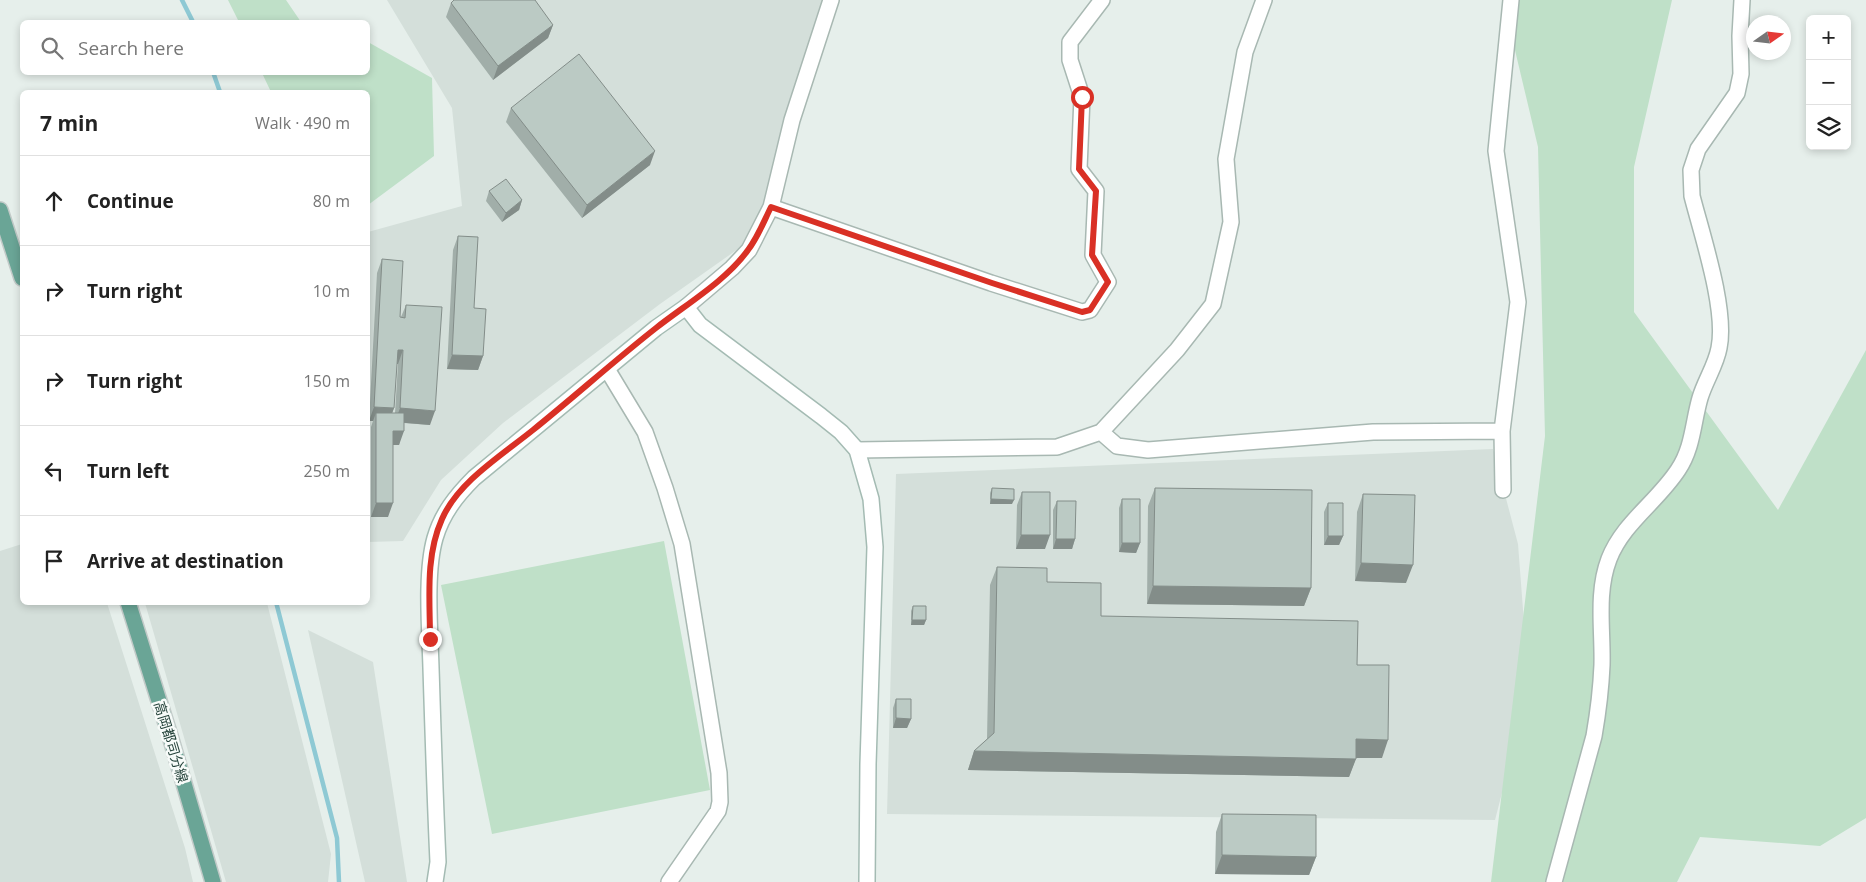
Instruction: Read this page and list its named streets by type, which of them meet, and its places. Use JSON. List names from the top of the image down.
{
  "streets": {
    "main road": ["高岡都司分線"]
  },
  "north": "right",
  "page": {
    "map_buttons": ["+", "−"],
    "search": "Search here",
    "heading": ["7 min", "Walk · 490 m"],
    "list": [
      ["Continue", "80 m"],
      ["Turn right", "10 m"],
      ["Turn right", "150 m"],
      ["Turn left", "250 m"],
      "Arrive at destination"
    ]
  }
}
